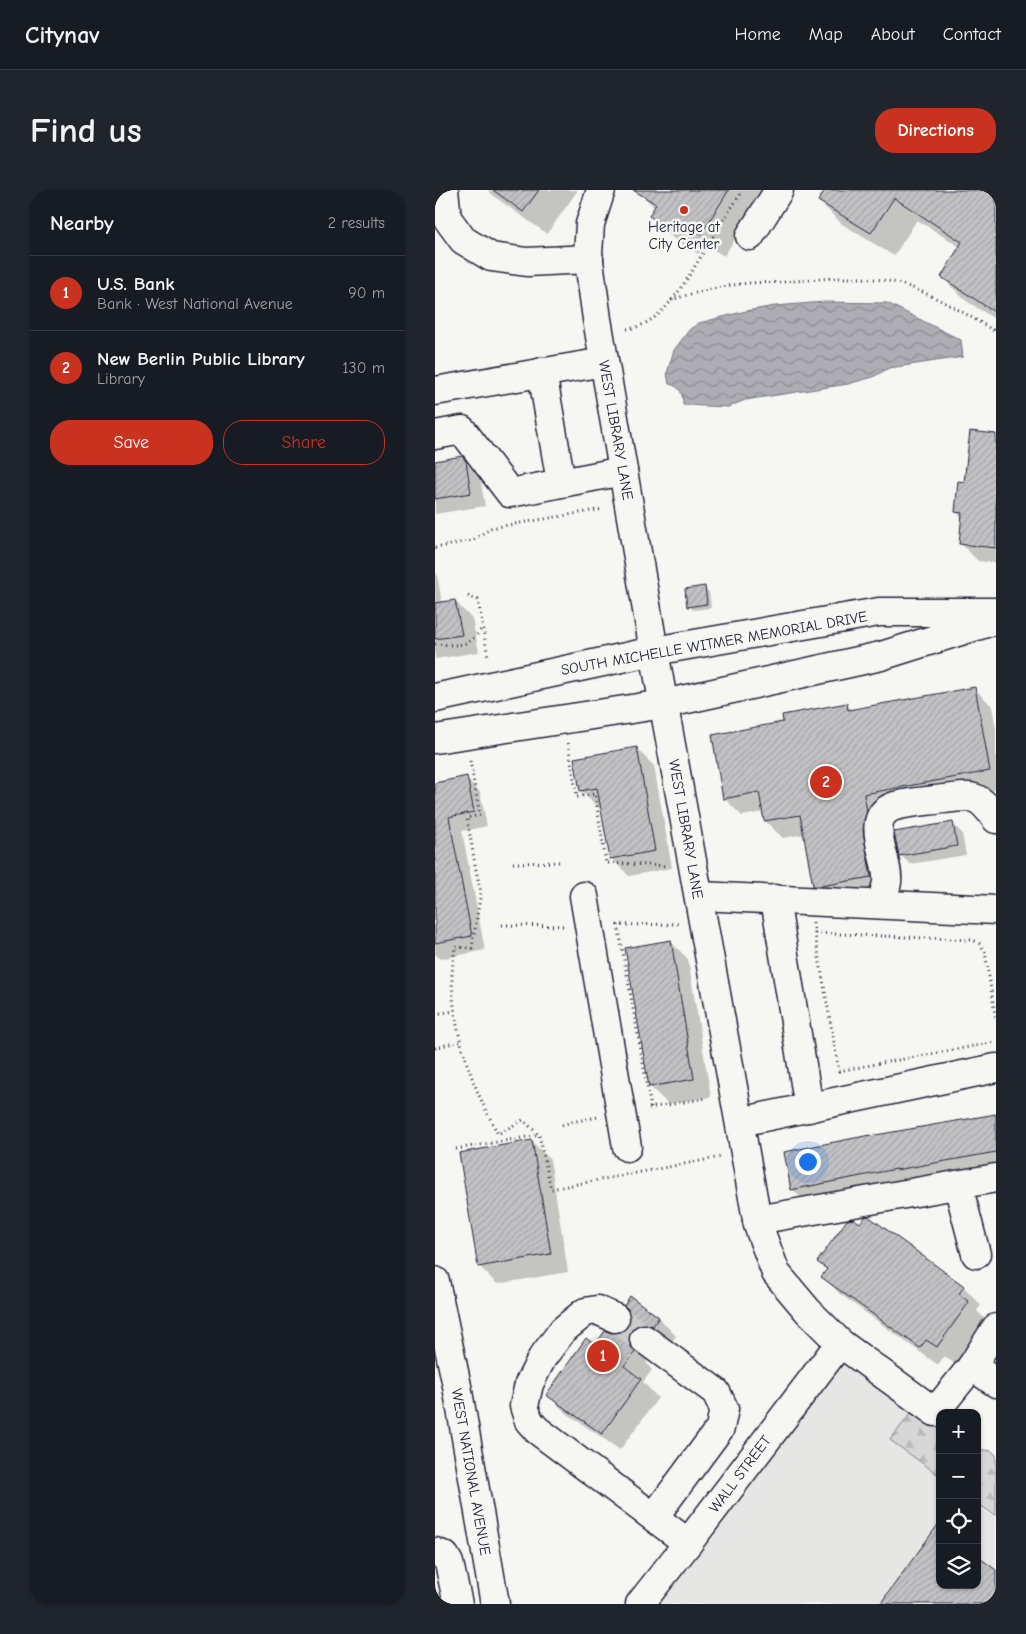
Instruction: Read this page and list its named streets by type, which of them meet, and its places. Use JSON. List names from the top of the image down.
{
  "streets": {
    "street": [
      "WEST LIBRARY LANE",
      "SOUTH MICHELLE WITMER MEMORIAL DRIVE",
      "WEST NATIONAL AVENUE",
      "WALL STREET"
    ]
  },
  "crossings": [
    ["WEST LIBRARY LANE", "SOUTH MICHELLE WITMER MEMORIAL DRIVE"],
    ["WEST LIBRARY LANE", "WALL STREET"]
  ],
  "places": ["Heritage at City Center"],
  "page": {
    "header": "Citynav",
    "nav": [
      "Home",
      "Map",
      "About",
      "Contact"
    ],
    "buttons": [
      "Directions",
      ["Save", "Share"]
    ],
    "title": "Find us",
    "heading": ["Nearby", "2 results"],
    "list": [
      {
        "mark": "1",
        "name": "U.S. Bank",
        "note": "Bank · West National Avenue",
        "value": "90 m"
      },
      {
        "mark": "2",
        "name": "New Berlin Public Library",
        "note": "Library",
        "value": "130 m"
      }
    ],
    "pins": ["2", "1"],
    "map_buttons": ["+", "−"]
  }
}
